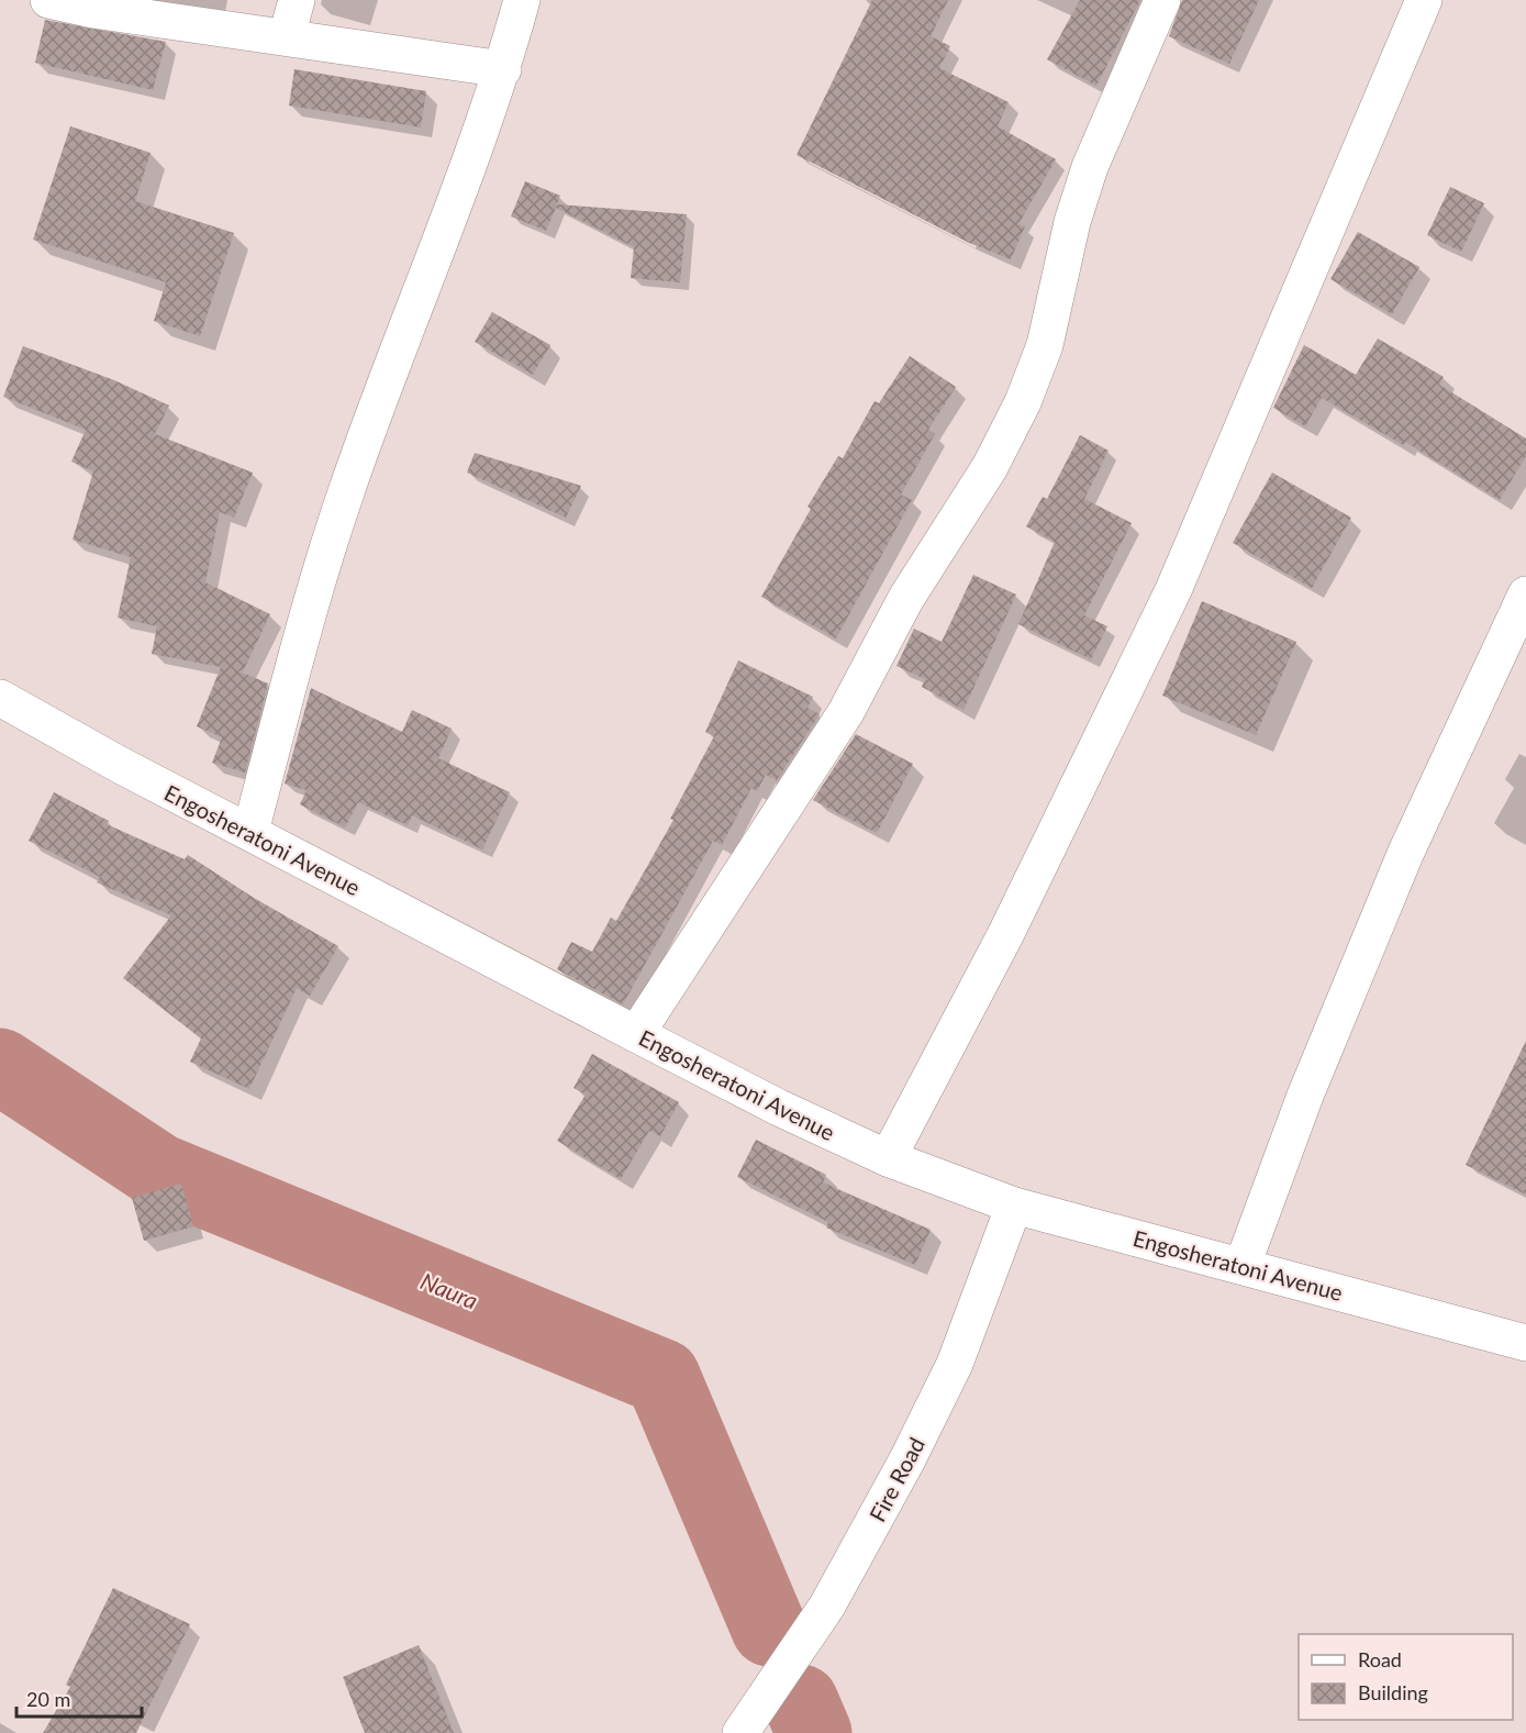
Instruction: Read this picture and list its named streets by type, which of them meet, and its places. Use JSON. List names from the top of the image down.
{
  "streets": {
    "street": ["Engosheratoni Avenue", "Fire Road"]
  },
  "crossings": [
    ["Engosheratoni Avenue", "Fire Road"]
  ],
  "water": ["Naura"],
  "legend": ["Road", "Building"],
  "scale_bar": "20 m"
}
